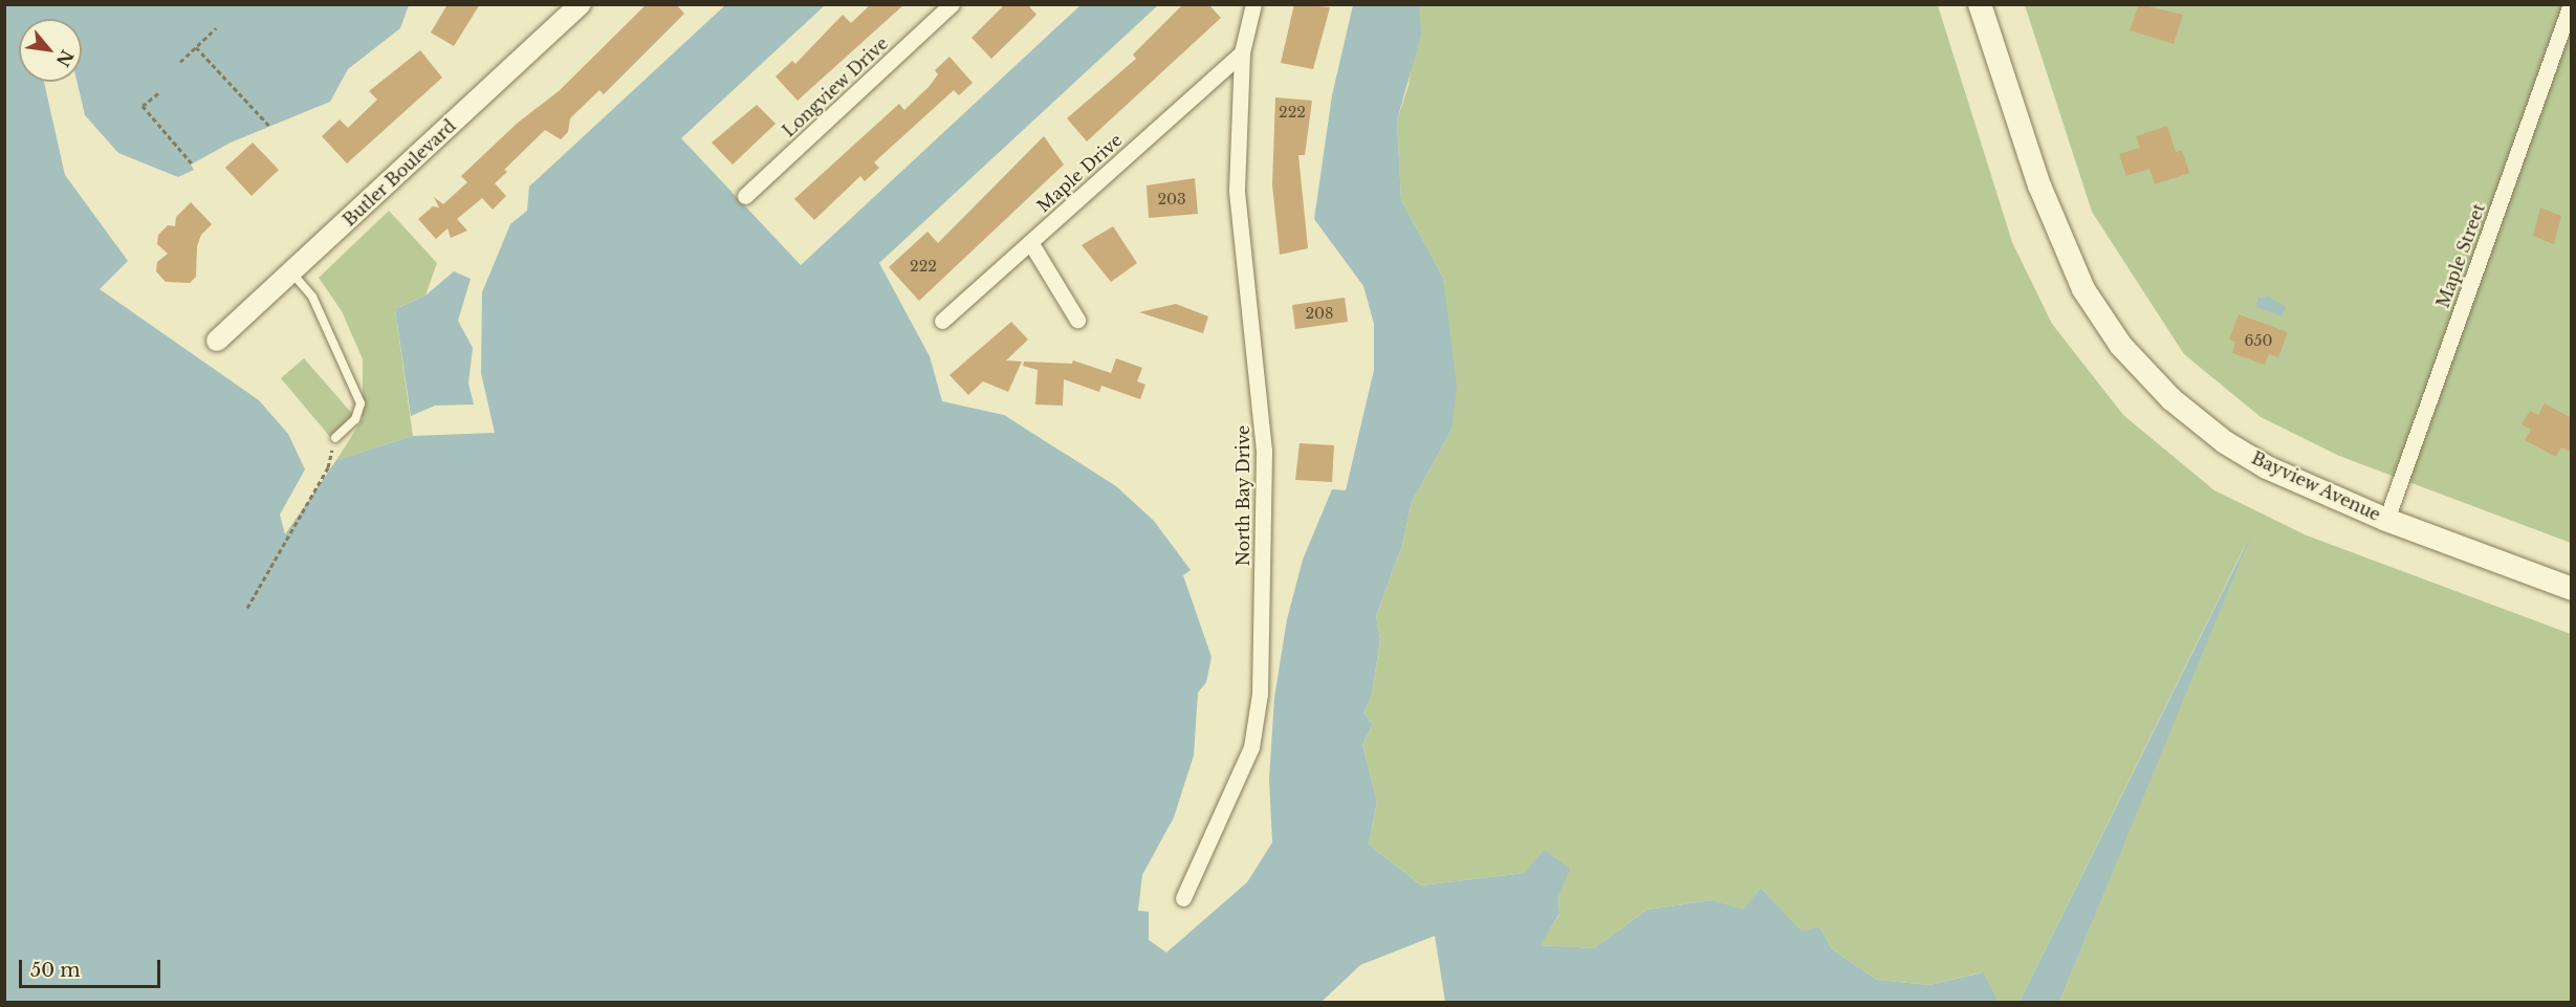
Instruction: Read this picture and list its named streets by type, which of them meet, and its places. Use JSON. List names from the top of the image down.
{
  "streets": {
    "main road": ["Bayview Avenue"],
    "street": [
      "Longview Drive",
      "Butler Boulevard",
      "Maple Drive",
      "Maple Street",
      "North Bay Drive"
    ]
  },
  "crossings": [
    ["Maple Drive", "North Bay Drive"],
    ["Maple Street", "Bayview Avenue"]
  ],
  "house_numbers": [
    "222",
    "203",
    "222",
    "208",
    "650"
  ],
  "scale_bar": "50 m",
  "north": "bottom right"
}
